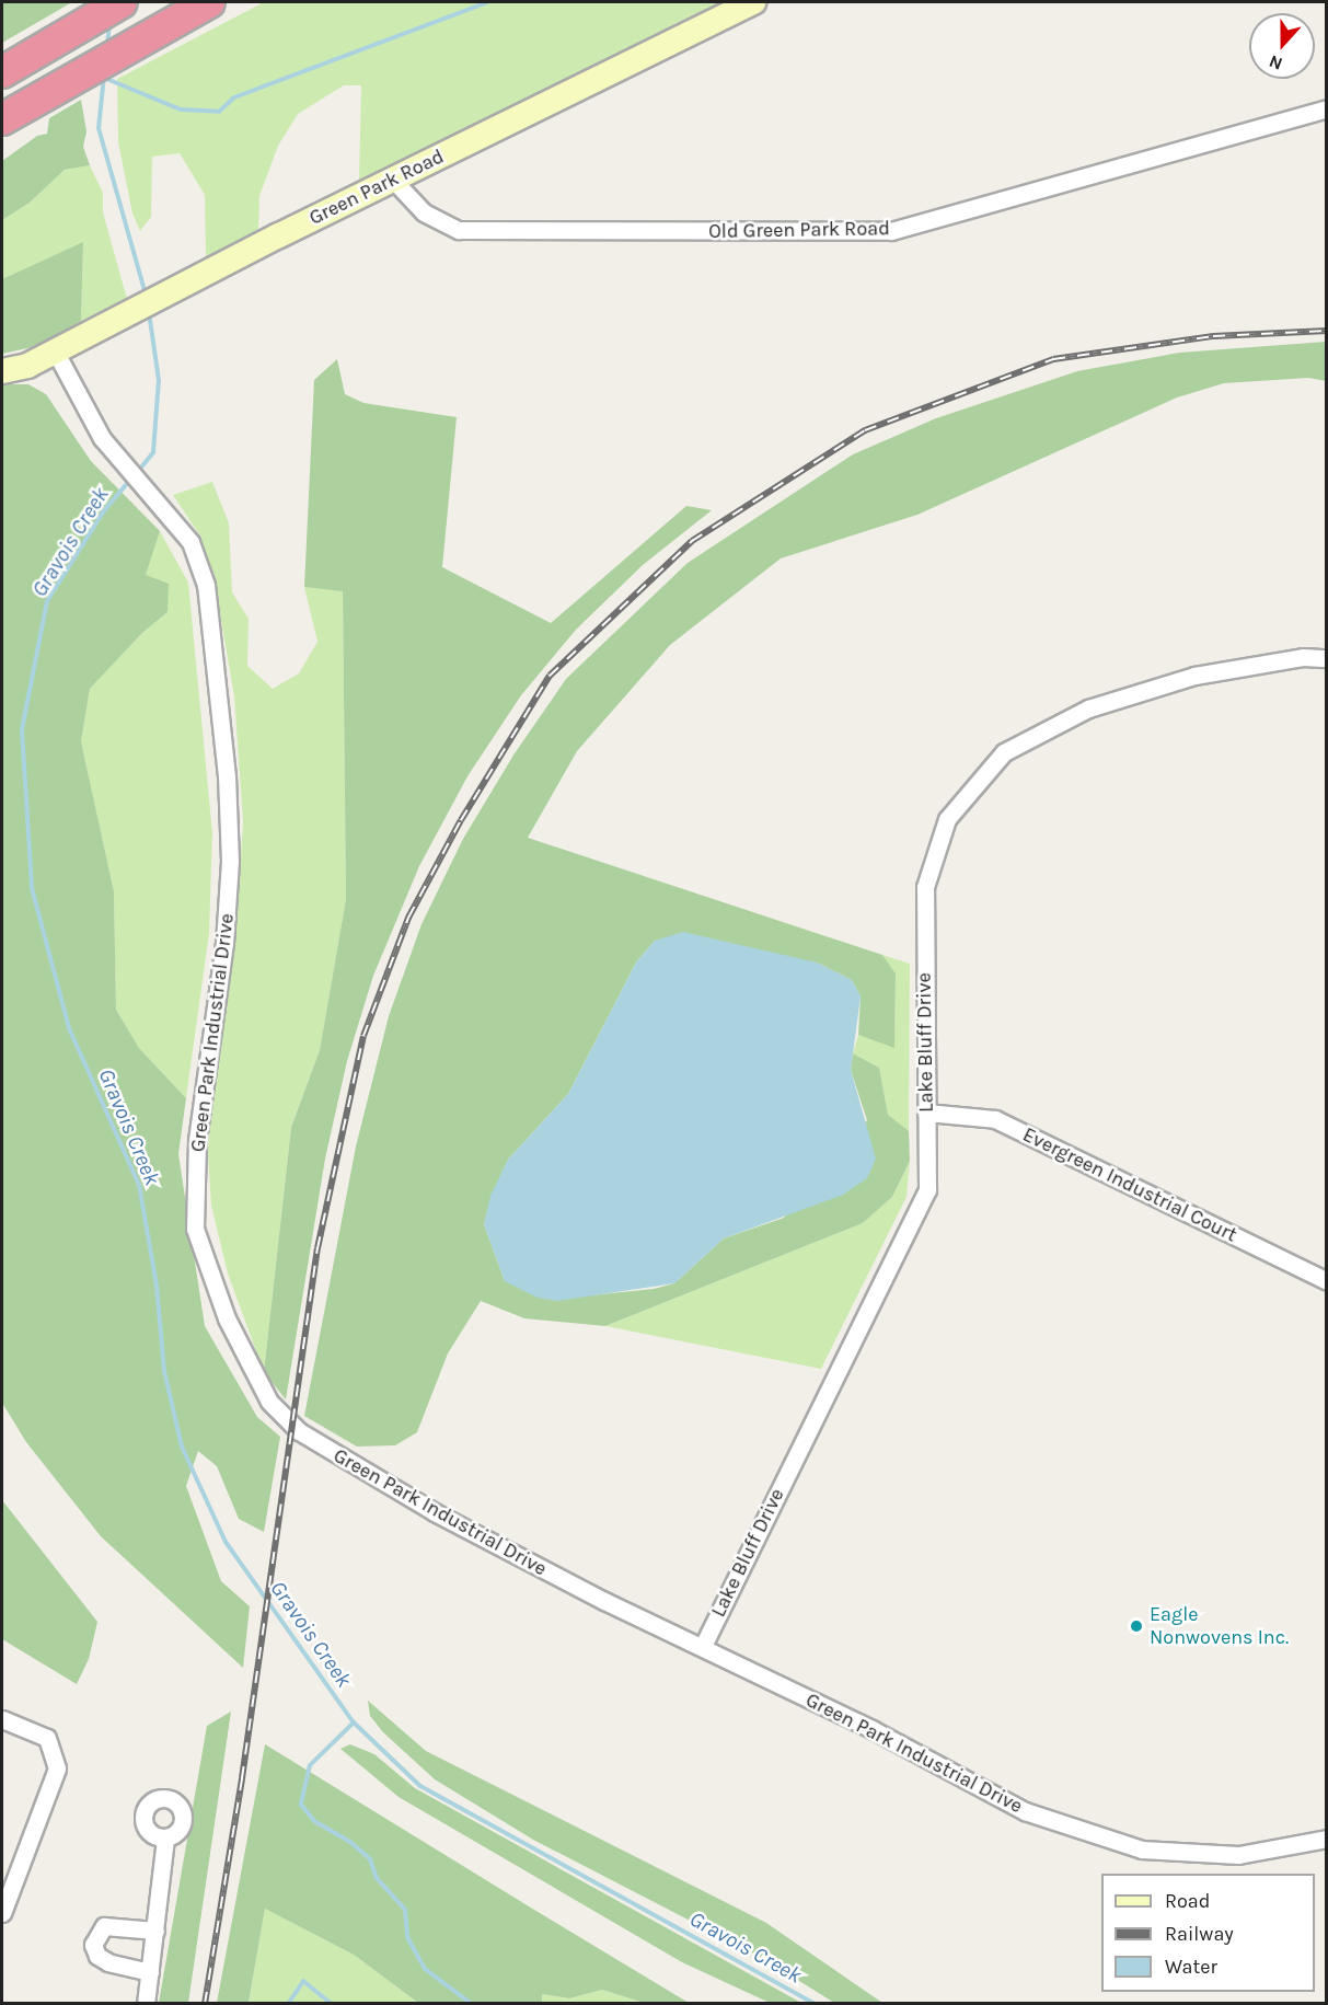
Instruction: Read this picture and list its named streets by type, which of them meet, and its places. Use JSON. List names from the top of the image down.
{
  "streets": {
    "street": [
      "Green Park Road",
      "Old Green Park Road",
      "Green Park Industrial Drive",
      "Lake Bluff Drive",
      "Evergreen Industrial Court"
    ]
  },
  "crossings": [
    ["Green Park Road", "Old Green Park Road"],
    ["Green Park Road", "Green Park Industrial Drive"],
    ["Green Park Industrial Drive", "Lake Bluff Drive"],
    ["Lake Bluff Drive", "Evergreen Industrial Court"]
  ],
  "water": ["Gravois Creek"],
  "places": ["Eagle Nonwovens Inc."],
  "legend": ["Road", "Railway", "Water"],
  "north": "bottom"
}
